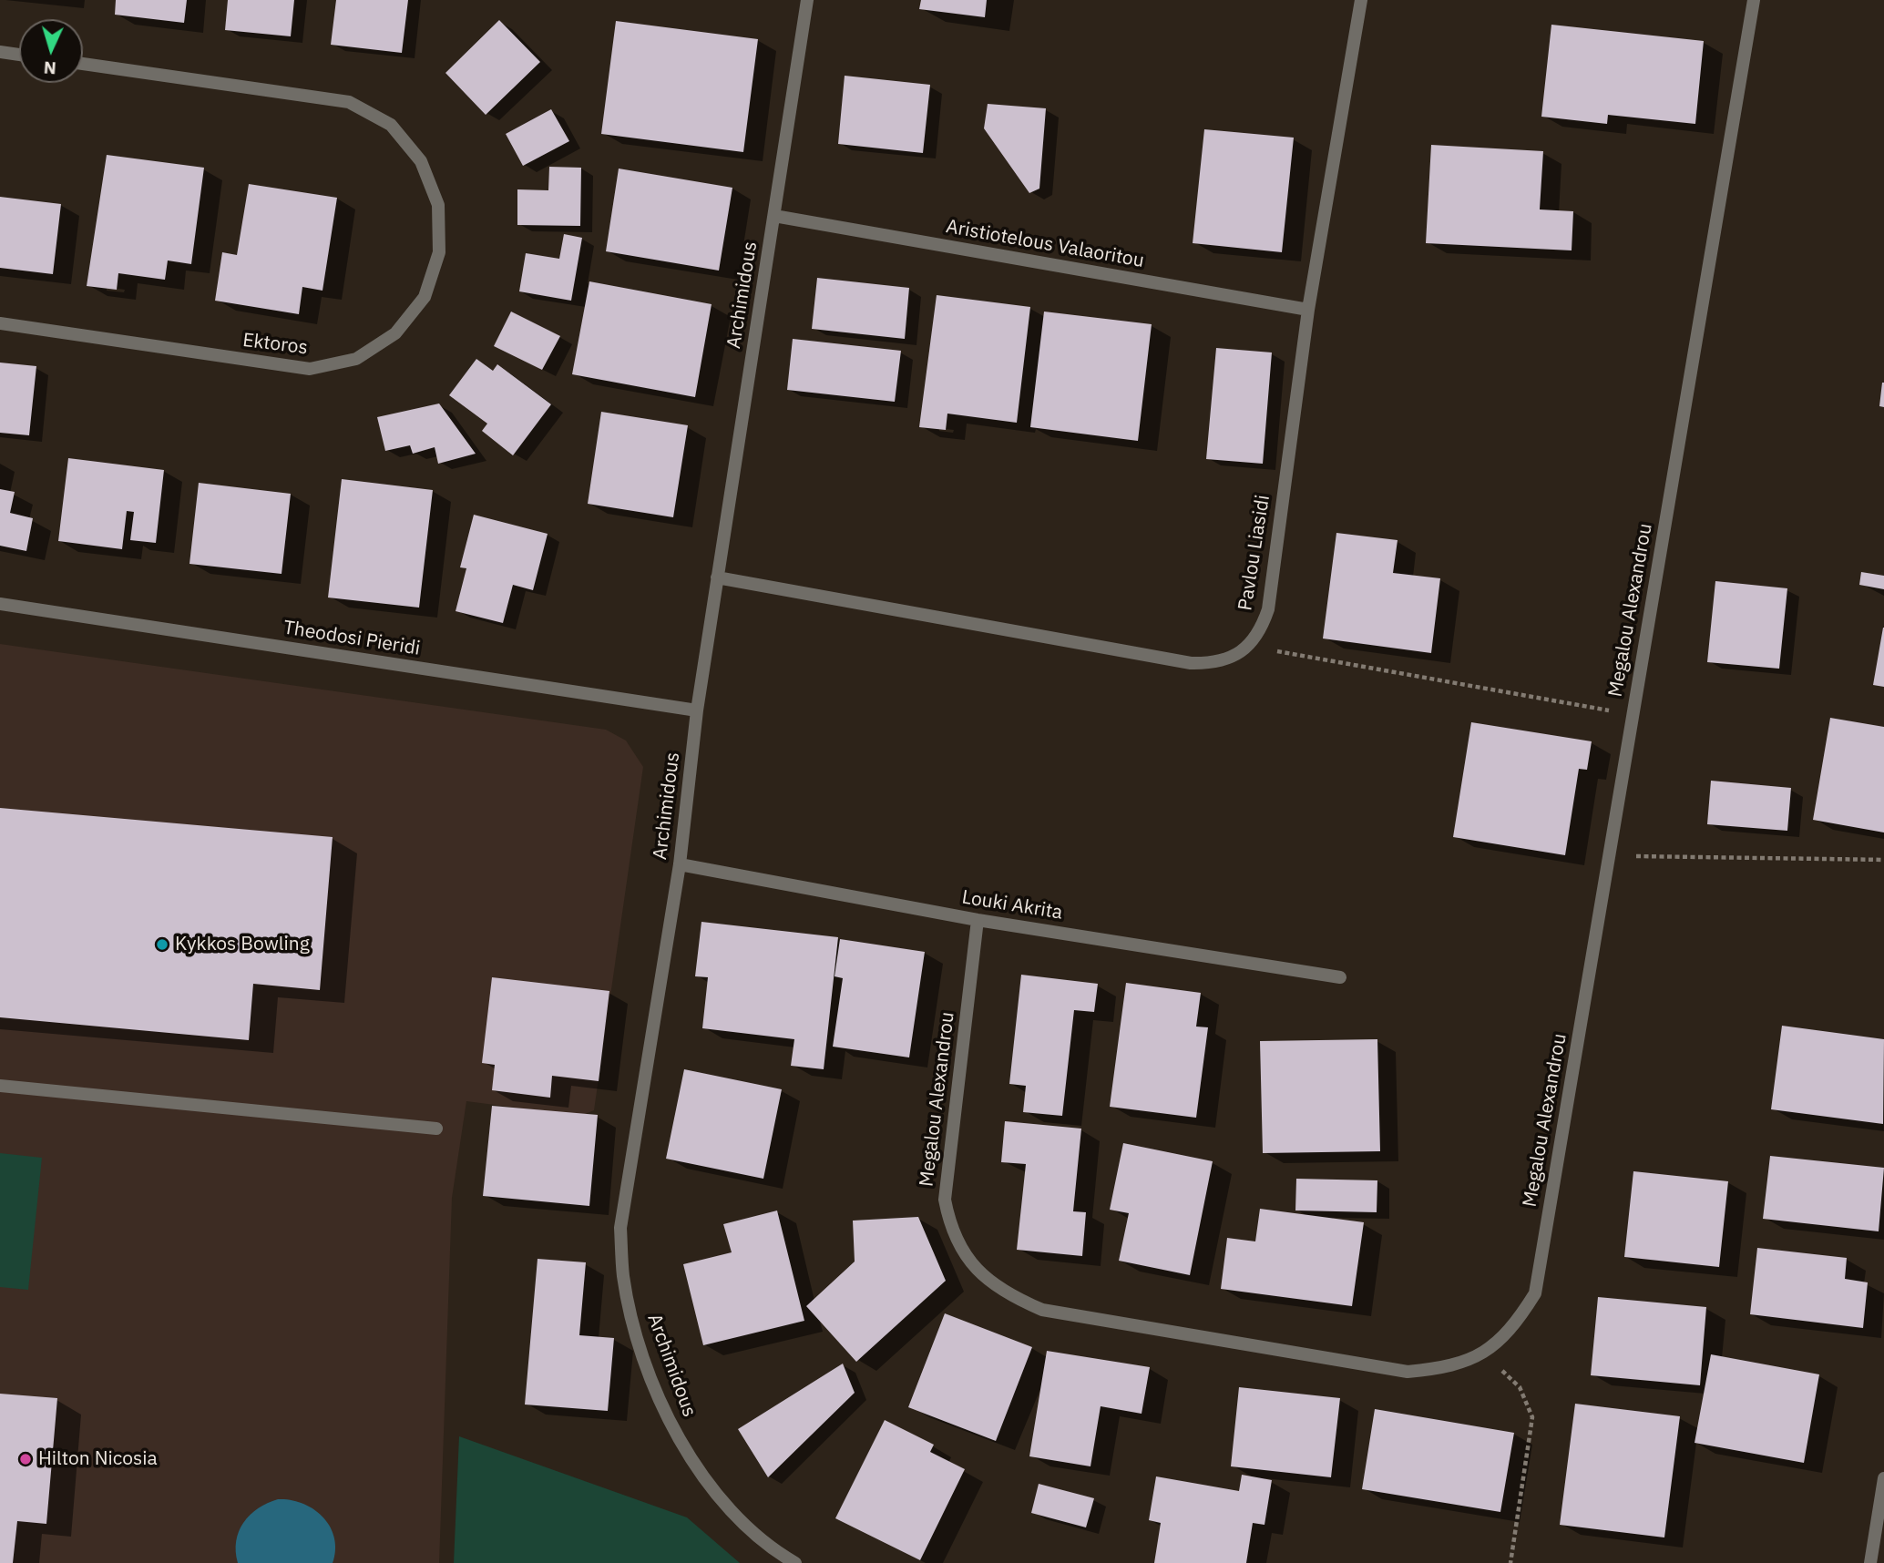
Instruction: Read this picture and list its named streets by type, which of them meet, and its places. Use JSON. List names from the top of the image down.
{
  "streets": {
    "street": [
      "Aristiotelous Valaoritou",
      "Archimidous",
      "Ektoros",
      "Pavlou Liasidi",
      "Megalou Alexandrou",
      "Theodosi Pieridi",
      "Louki Akrita"
    ]
  },
  "crossings": [
    ["Aristiotelous Valaoritou", "Archimidous"],
    ["Aristiotelous Valaoritou", "Pavlou Liasidi"],
    ["Archimidous", "Pavlou Liasidi"],
    ["Archimidous", "Theodosi Pieridi"],
    ["Archimidous", "Louki Akrita"],
    ["Megalou Alexandrou", "Louki Akrita"]
  ],
  "places": ["Kykkos Bowling", "Hilton Nicosia"],
  "north": "bottom"
}
